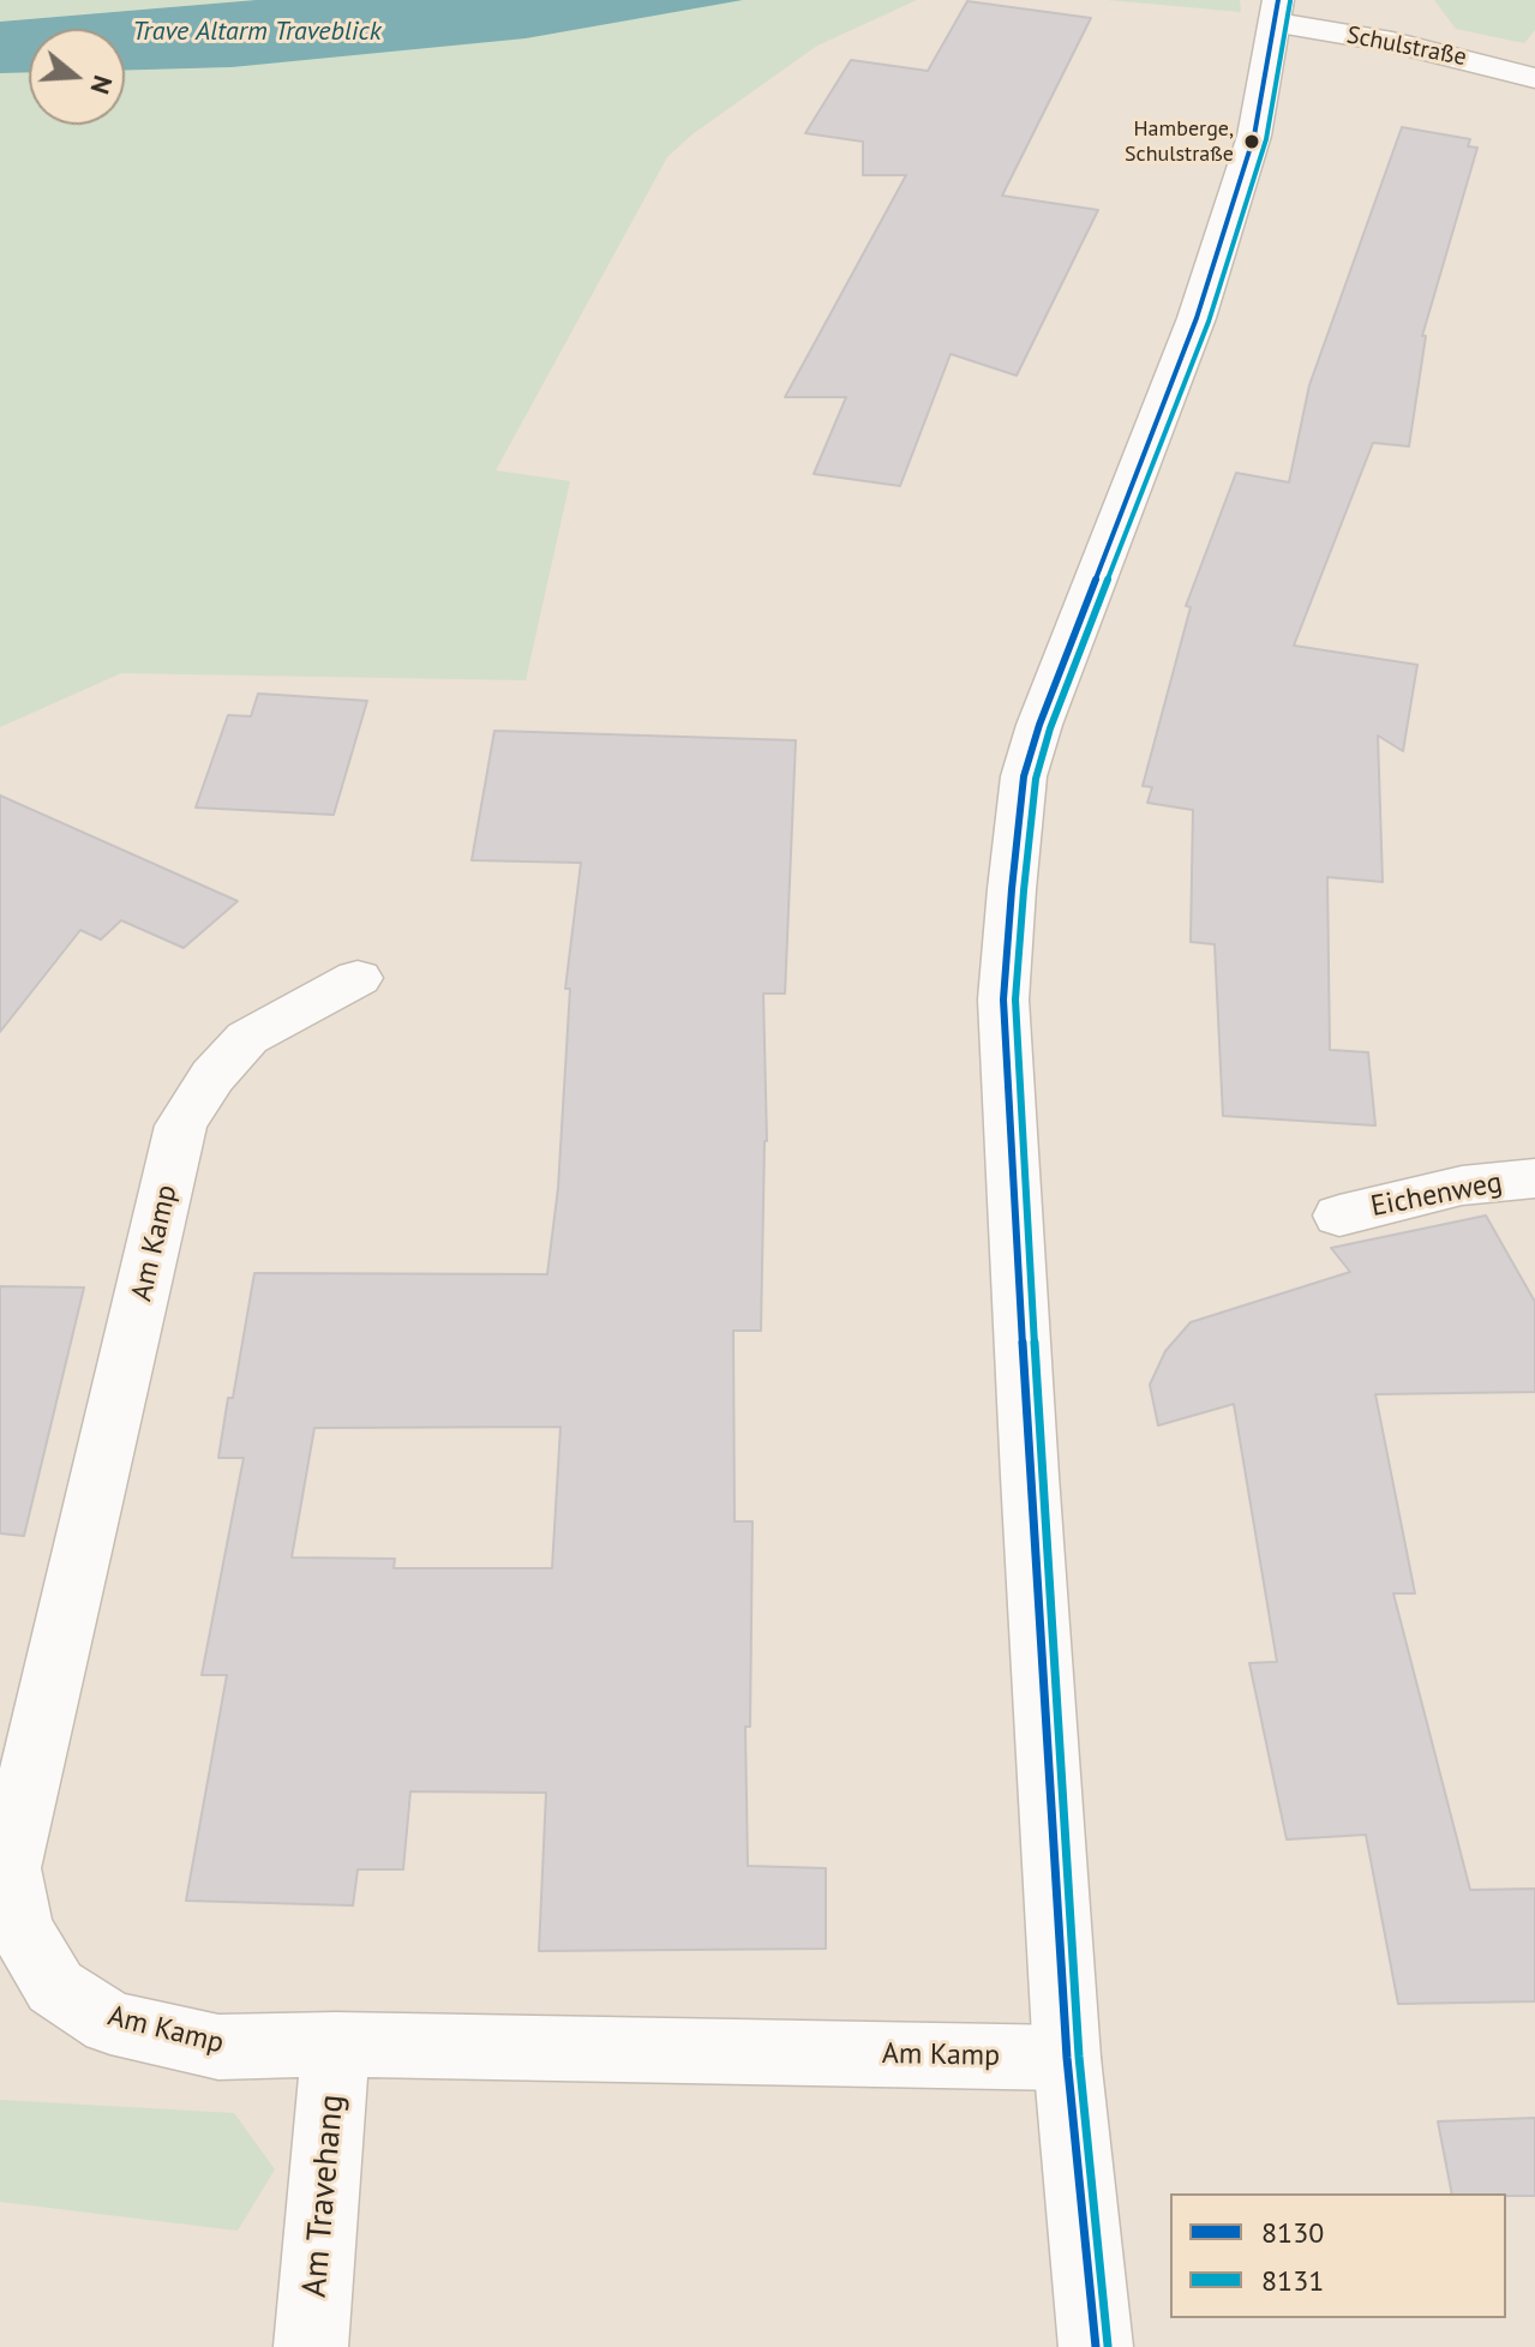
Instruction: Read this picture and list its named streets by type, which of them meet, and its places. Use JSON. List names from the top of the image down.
{
  "streets": {
    "main road": [
      "Schulstraße",
      "Eichenweg",
      "Am Kamp",
      "Am Travehang"
    ]
  },
  "crossings": [
    ["Am Kamp", "Am Travehang"]
  ],
  "water": ["Trave Altarm Traveblick"],
  "places": ["Hamberge, Schulstraße"],
  "lines": ["transit line 8130", "transit line 8131"],
  "legend": ["8130", "8131"],
  "north": "right"
}
